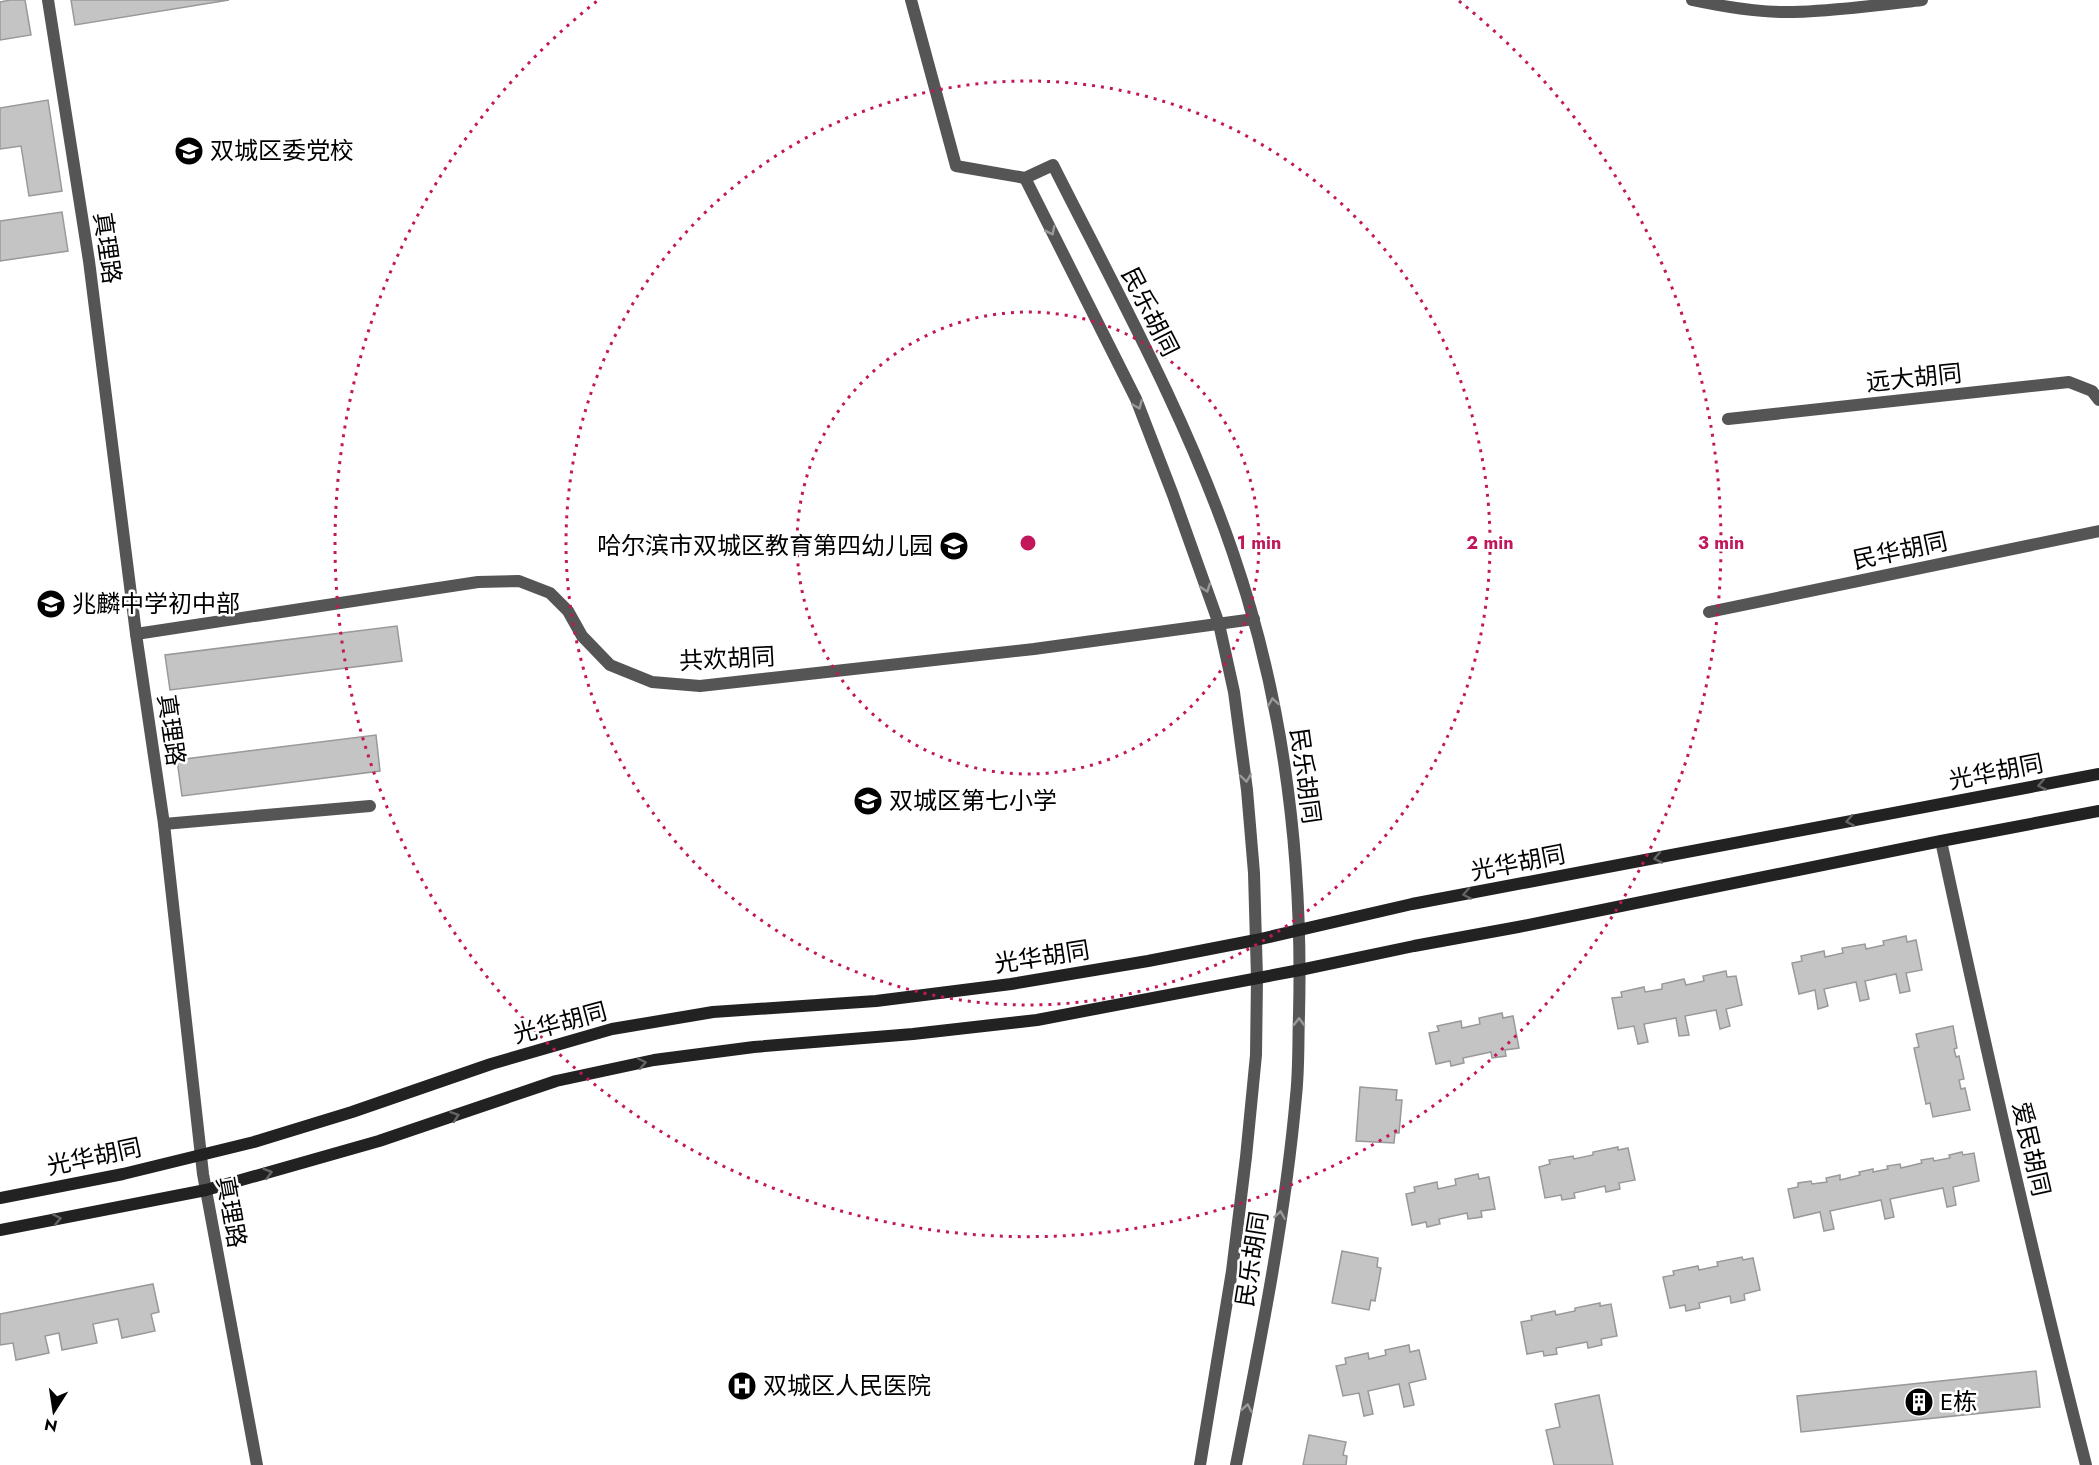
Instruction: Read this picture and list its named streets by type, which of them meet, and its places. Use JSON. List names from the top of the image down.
{
  "streets": {
    "main road": ["光华胡同"],
    "street": [
      "真理路",
      "民乐胡同",
      "远大胡同",
      "民华胡同",
      "共欢胡同",
      "爱民胡同"
    ]
  },
  "crossings": [
    ["真理路", "共欢胡同"],
    ["真理路", "光华胡同"],
    ["民乐胡同", "共欢胡同"],
    ["民乐胡同", "光华胡同"]
  ],
  "places": {
    "school or university": [
      "双城区委党校",
      "哈尔滨市双城区教育第四幼儿园",
      "兆麟中学初中部",
      "双城区第七小学"
    ],
    "hospital": ["双城区人民医院"],
    "building": ["E栋"]
  },
  "north": "bottom",
  "rings": ["1 min", "2 min", "3 min"]
}
